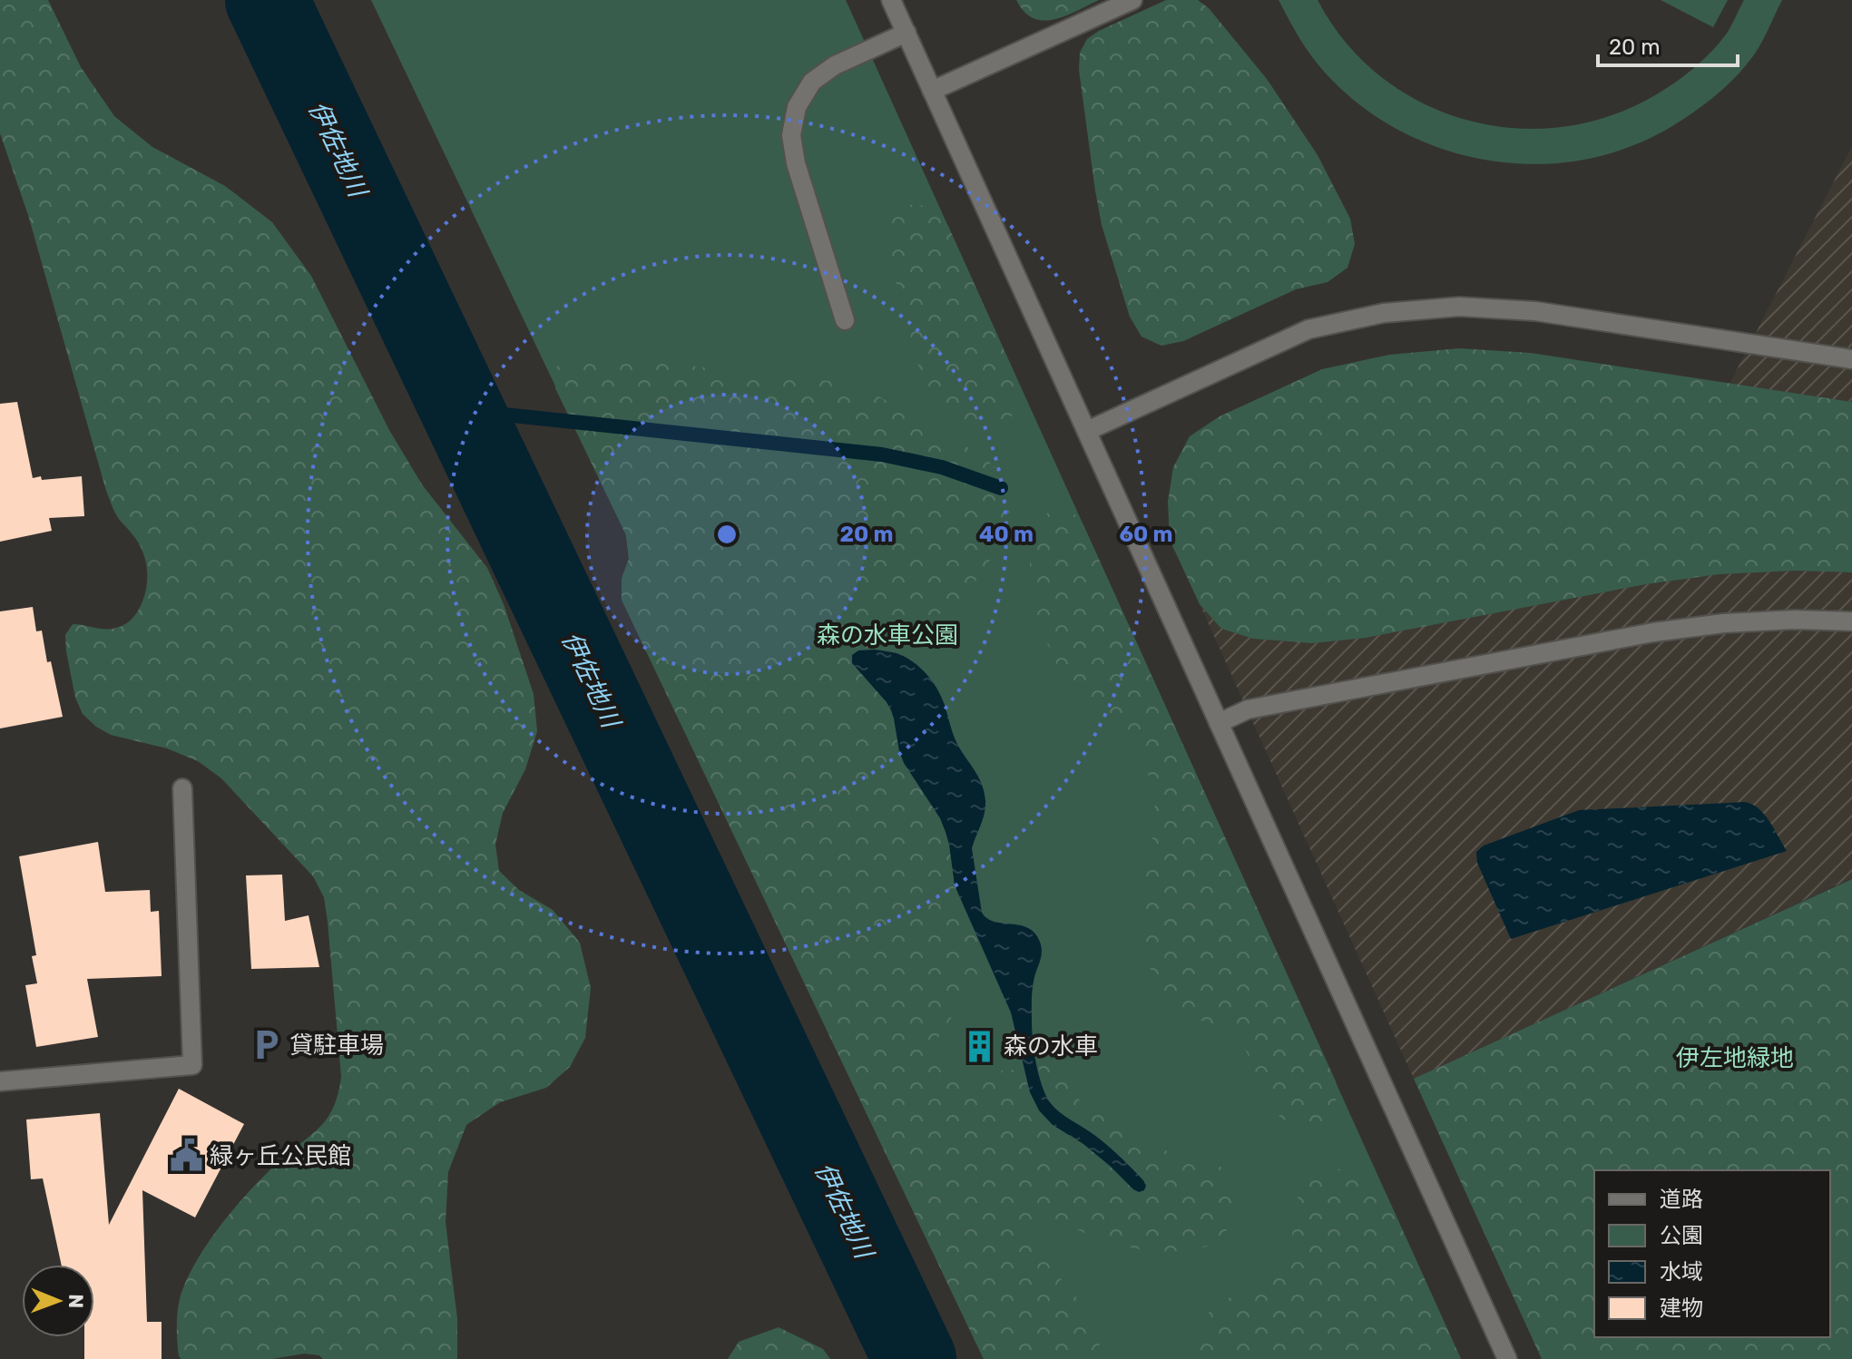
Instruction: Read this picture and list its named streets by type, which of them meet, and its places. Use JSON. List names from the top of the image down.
{
  "water": ["伊佐地川"],
  "parks": ["森の水車公園", "伊左地緑地"],
  "places": {
    "parking": ["貸駐車場"],
    "building": ["森の水車"],
    "public building": ["緑ヶ丘公民館"]
  },
  "legend": [
    "道路",
    "公園",
    "水域",
    "建物"
  ],
  "scale_bar": "20 m",
  "north": "right",
  "rings": ["20 m", "40 m", "60 m"]
}
